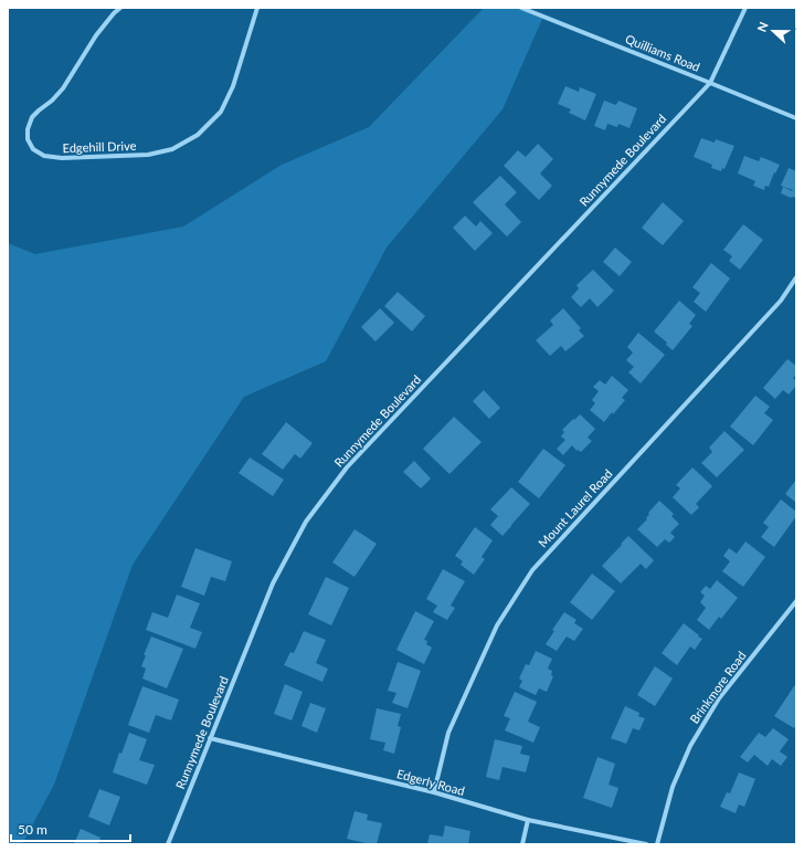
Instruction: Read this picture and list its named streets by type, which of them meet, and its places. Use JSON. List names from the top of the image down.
{
  "streets": {
    "street": [
      "Quilliams Road",
      "Edgehill Drive",
      "Runnymede Boulevard",
      "Mount Laurel Road",
      "Brinkmore Road",
      "Edgerly Road"
    ]
  },
  "crossings": [
    ["Quilliams Road", "Runnymede Boulevard"],
    ["Runnymede Boulevard", "Edgerly Road"],
    ["Mount Laurel Road", "Edgerly Road"]
  ],
  "scale_bar": "50 m",
  "north": "left"
}
